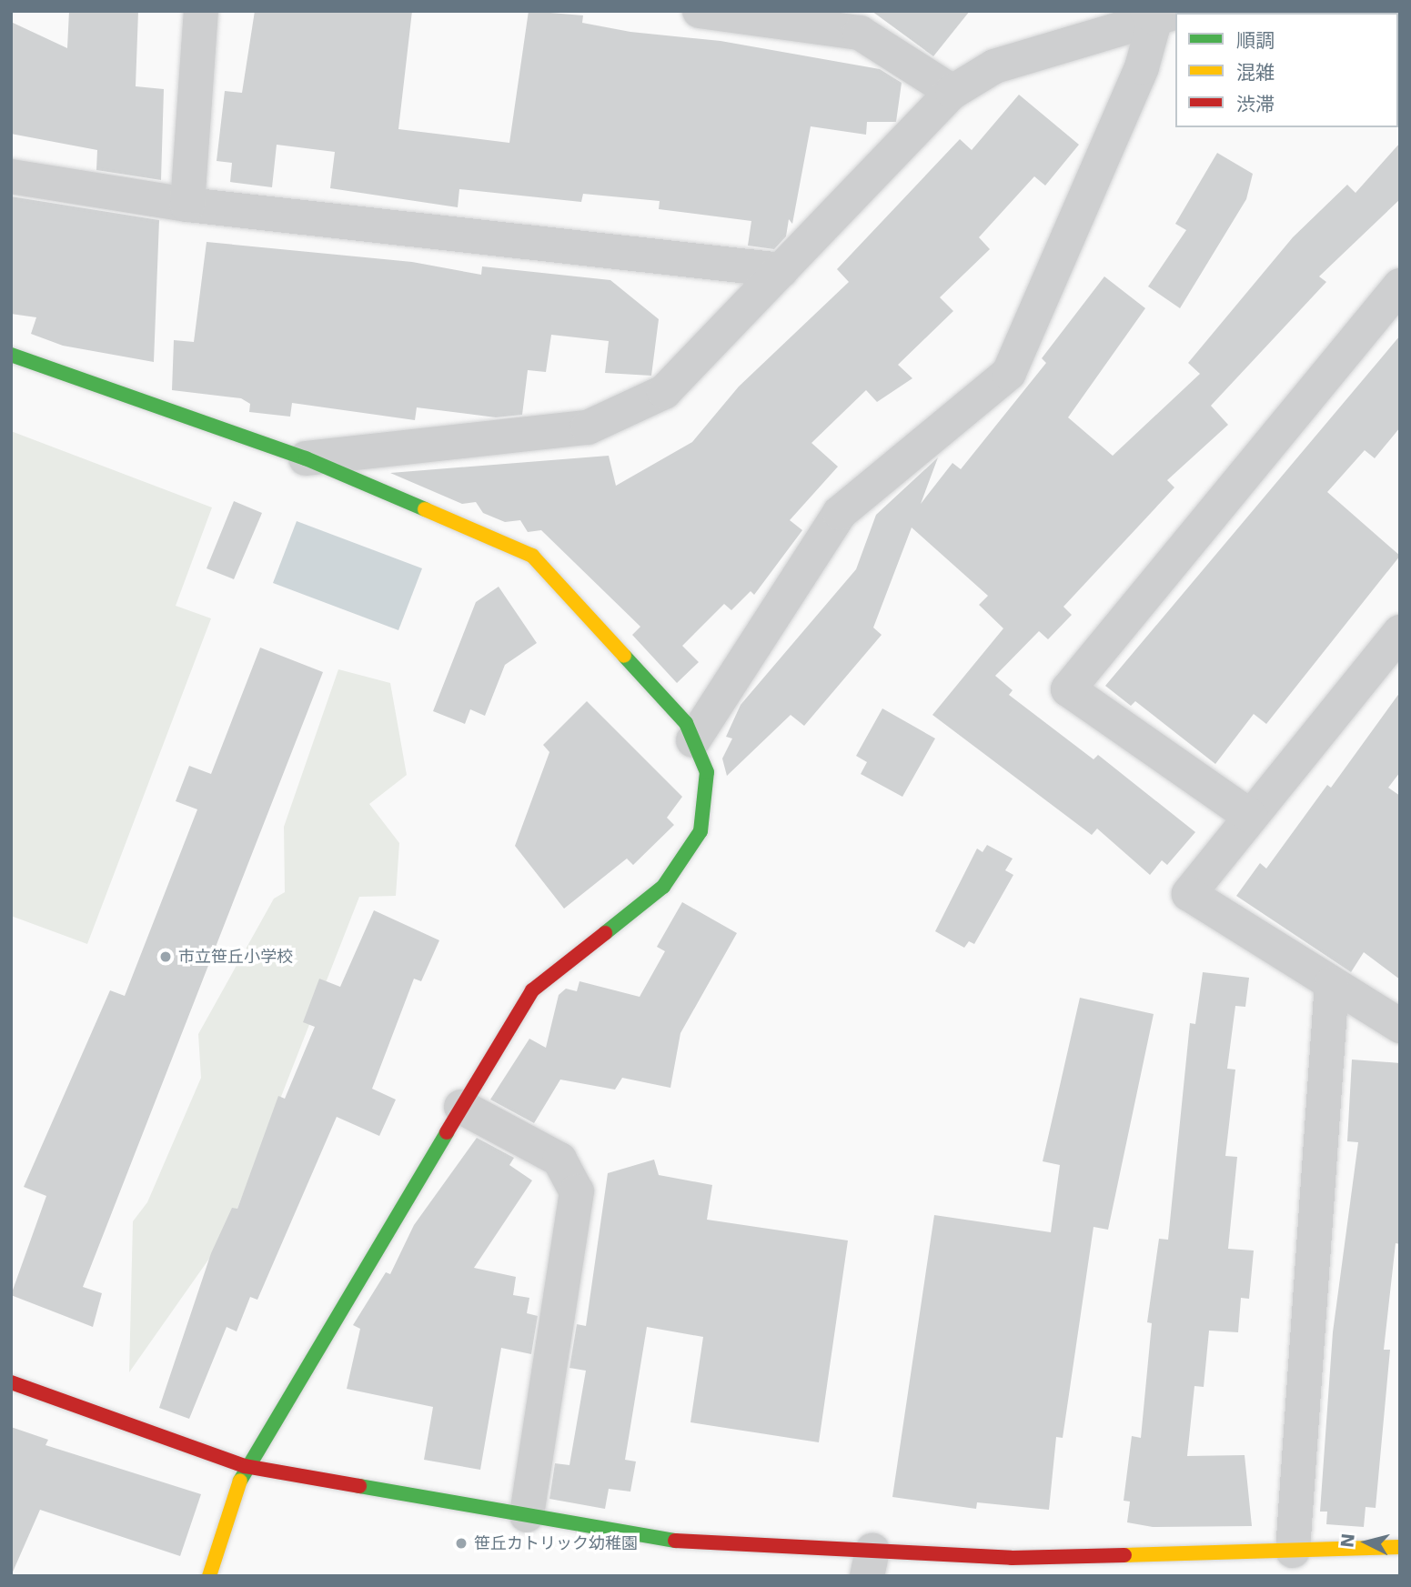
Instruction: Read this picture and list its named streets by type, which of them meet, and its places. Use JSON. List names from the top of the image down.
{
  "places": ["市立笹丘小学校", "笹丘カトリック幼稚園"],
  "legend": ["順調", "混雑", "渋滞"],
  "north": "left"
}
